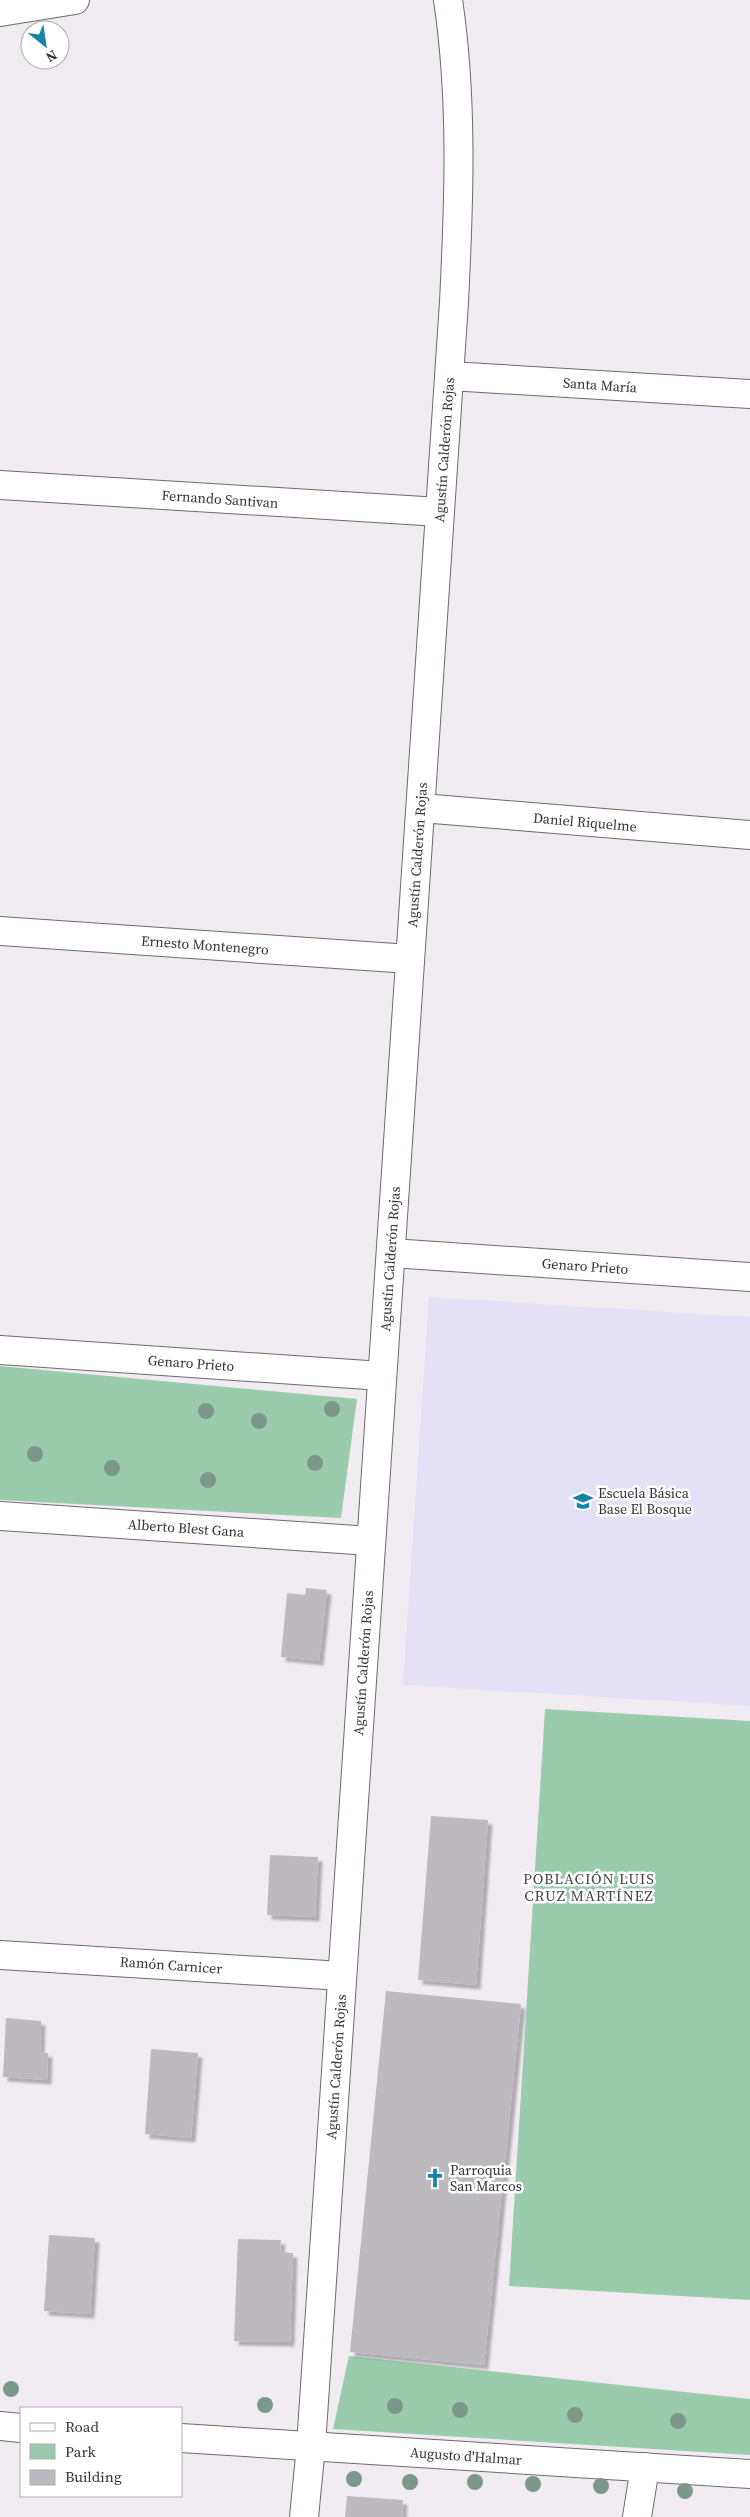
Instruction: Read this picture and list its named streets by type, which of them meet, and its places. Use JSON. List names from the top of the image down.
{
  "streets": {
    "street": [
      "Santa María",
      "Agustín Calderón Rojas",
      "Fernando Santivan",
      "Daniel Riquelme",
      "Ernesto Montenegro",
      "Genaro Prieto",
      "Alberto Blest Gana",
      "Ramón Carnicer",
      "Augusto d'Halmar"
    ]
  },
  "crossings": [
    ["Santa María", "Agustín Calderón Rojas"],
    ["Agustín Calderón Rojas", "Fernando Santivan"],
    ["Agustín Calderón Rojas", "Daniel Riquelme"],
    ["Agustín Calderón Rojas", "Ernesto Montenegro"],
    ["Agustín Calderón Rojas", "Genaro Prieto"],
    ["Agustín Calderón Rojas", "Alberto Blest Gana"],
    ["Agustín Calderón Rojas", "Ramón Carnicer"],
    ["Agustín Calderón Rojas", "Augusto d'Halmar"]
  ],
  "districts": ["POBLACIÓN LUIS CRUZ MARTÍNEZ"],
  "places": {
    "school or university": ["Escuela Básica Base El Bosque"],
    "church": ["Parroquia San Marcos"]
  },
  "legend": ["Road", "Park", "Building"],
  "north": "bottom right"
}
